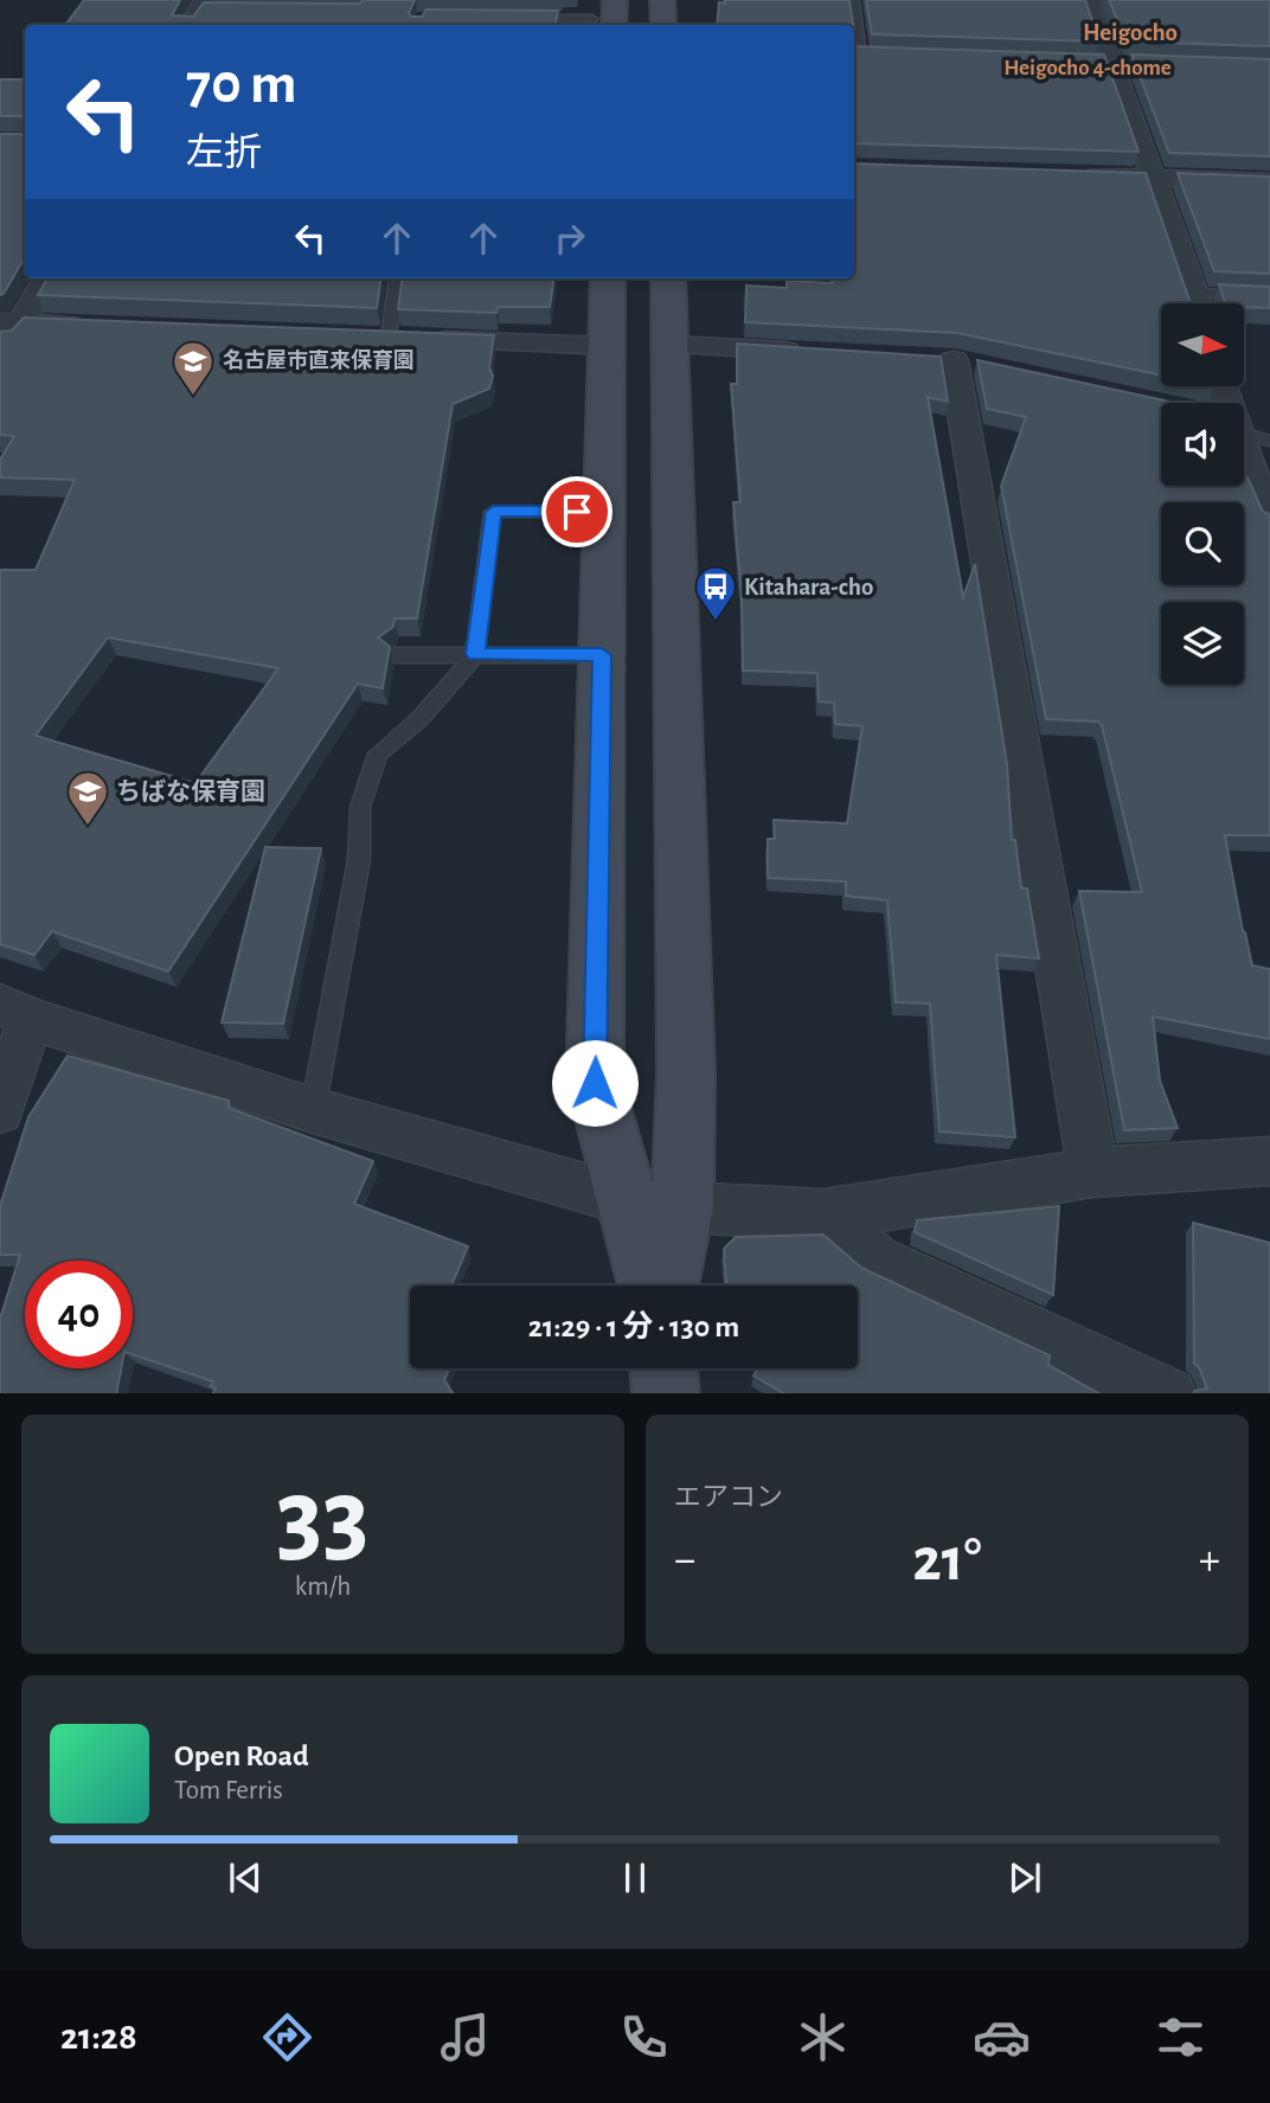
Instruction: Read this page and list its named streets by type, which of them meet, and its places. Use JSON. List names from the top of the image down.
{
  "districts": ["Heigocho", "Heigocho 4-chome"],
  "places": {
    "school or university": ["名古屋市直来保育園", "ちばな保育園"],
    "bus stop": ["Kitahara-cho"]
  },
  "north": "right",
  "page": {
    "turn": ["70 m", "左折"],
    "limit": "40",
    "trip": "21:29 · 1 分 · 130 m",
    "tile": [
      ["33", "km/h"],
      "エアコン"
    ],
    "heat": ["−", "21°", "+"],
    "song": ["Open Road", "Tom Ferris"],
    "tabs": "21:28"
  }
}
